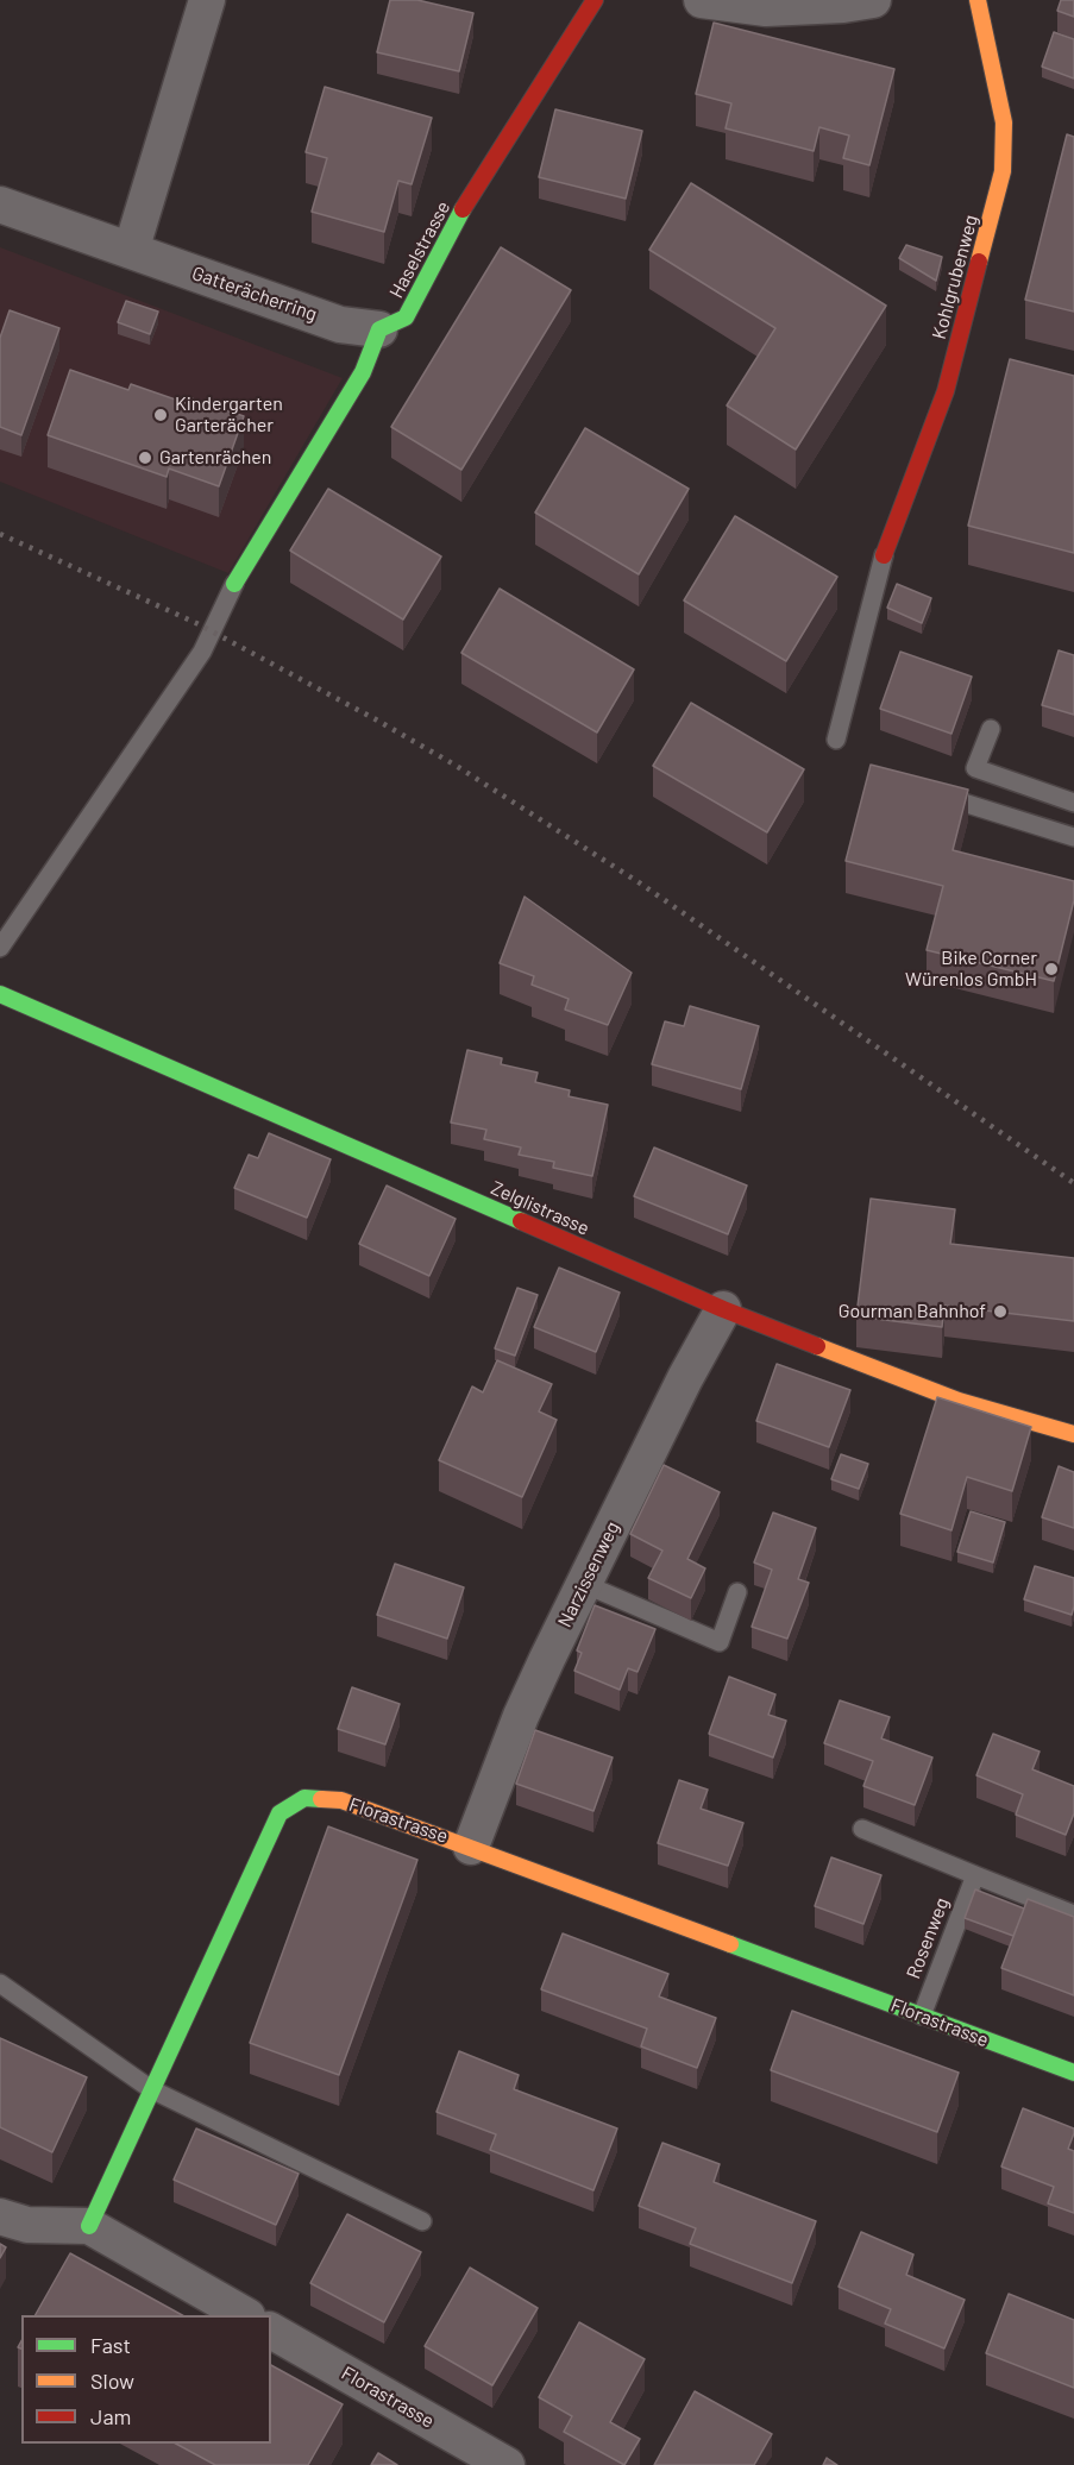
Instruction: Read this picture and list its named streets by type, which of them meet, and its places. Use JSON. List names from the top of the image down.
{
  "streets": {
    "street": [
      "Haselstrasse",
      "Kohlgrubenweg",
      "Gatterächerring",
      "Zelglistrasse",
      "Narzissenweg",
      "Florastrasse"
    ],
    "lane": ["Rosenweg"]
  },
  "crossings": [
    ["Haselstrasse", "Gatterächerring"],
    ["Zelglistrasse", "Narzissenweg"],
    ["Narzissenweg", "Florastrasse"],
    ["Florastrasse", "Rosenweg"]
  ],
  "places": [
    "Kindergarten Garterächer",
    "Gartenrächen",
    "Bike Corner Würenlos GmbH",
    "Gourman Bahnhof"
  ],
  "legend": ["Fast", "Slow", "Jam"]
}
